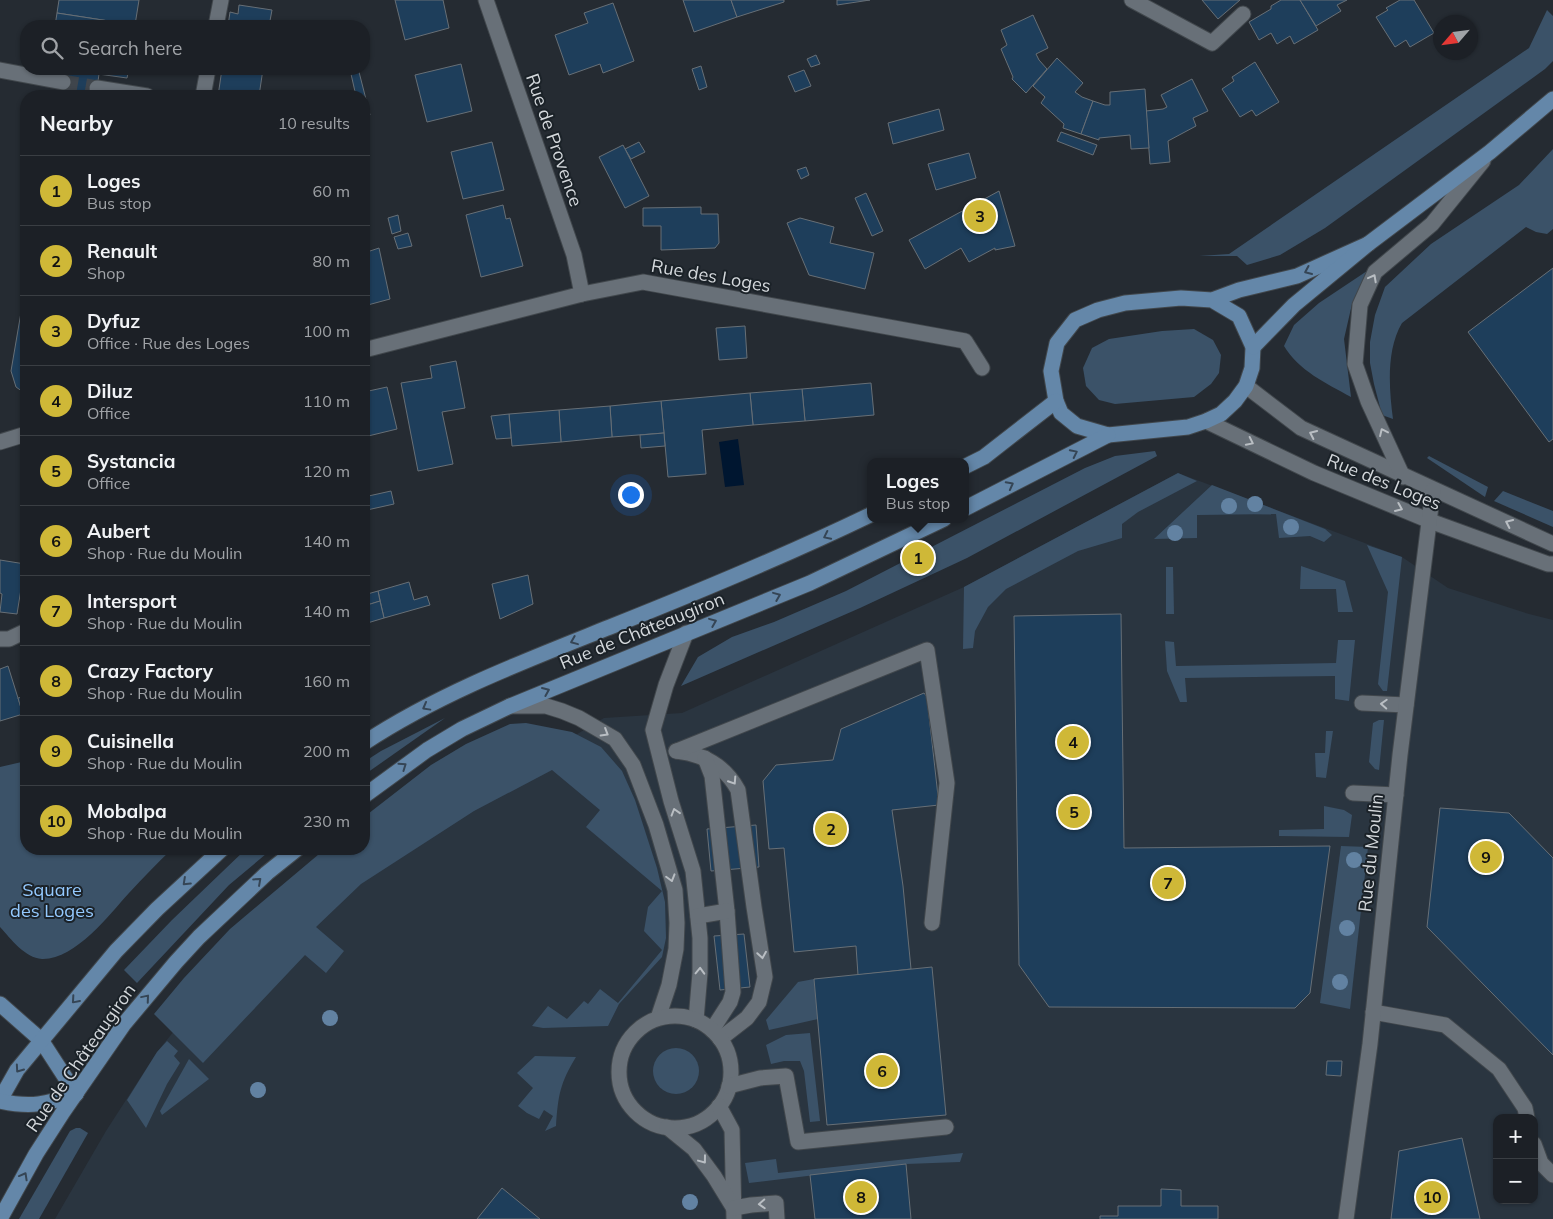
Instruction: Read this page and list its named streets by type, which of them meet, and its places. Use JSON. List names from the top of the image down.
{
  "streets": {
    "main road": ["Rue de Châteaugiron"],
    "street": ["Rue de Provence", "Rue des Loges", "Rue du Moulin"]
  },
  "crossings": [
    ["Rue de Provence", "Rue des Loges"],
    ["Rue des Loges", "Rue du Moulin"]
  ],
  "parks": ["Square des Loges"],
  "north": "bottom left",
  "page": {
    "search": "Search here",
    "heading": ["Nearby", "10 results"],
    "list": [
      {
        "mark": "1",
        "name": "Loges",
        "note": "Bus stop",
        "value": "60 m"
      },
      {
        "mark": "2",
        "name": "Renault",
        "note": "Shop",
        "value": "80 m"
      },
      {
        "mark": "3",
        "name": "Dyfuz",
        "note": "Office · Rue des Loges",
        "value": "100 m"
      },
      {
        "mark": "4",
        "name": "Diluz",
        "note": "Office",
        "value": "110 m"
      },
      {
        "mark": "5",
        "name": "Systancia",
        "note": "Office",
        "value": "120 m"
      },
      {
        "mark": "6",
        "name": "Aubert",
        "note": "Shop · Rue du Moulin",
        "value": "140 m"
      },
      {
        "mark": "7",
        "name": "Intersport",
        "note": "Shop · Rue du Moulin",
        "value": "140 m"
      },
      {
        "mark": "8",
        "name": "Crazy Factory",
        "note": "Shop · Rue du Moulin",
        "value": "160 m"
      },
      {
        "mark": "9",
        "name": "Cuisinella",
        "note": "Shop · Rue du Moulin",
        "value": "200 m"
      },
      {
        "mark": "10",
        "name": "Mobalpa",
        "note": "Shop · Rue du Moulin",
        "value": "230 m"
      }
    ],
    "pins": [
      "3",
      "1",
      "4",
      "5",
      "2",
      "9",
      "7",
      "6",
      "8",
      "10"
    ],
    "popup": ["Loges", "Bus stop"],
    "map_buttons": ["+", "−"]
  }
}
